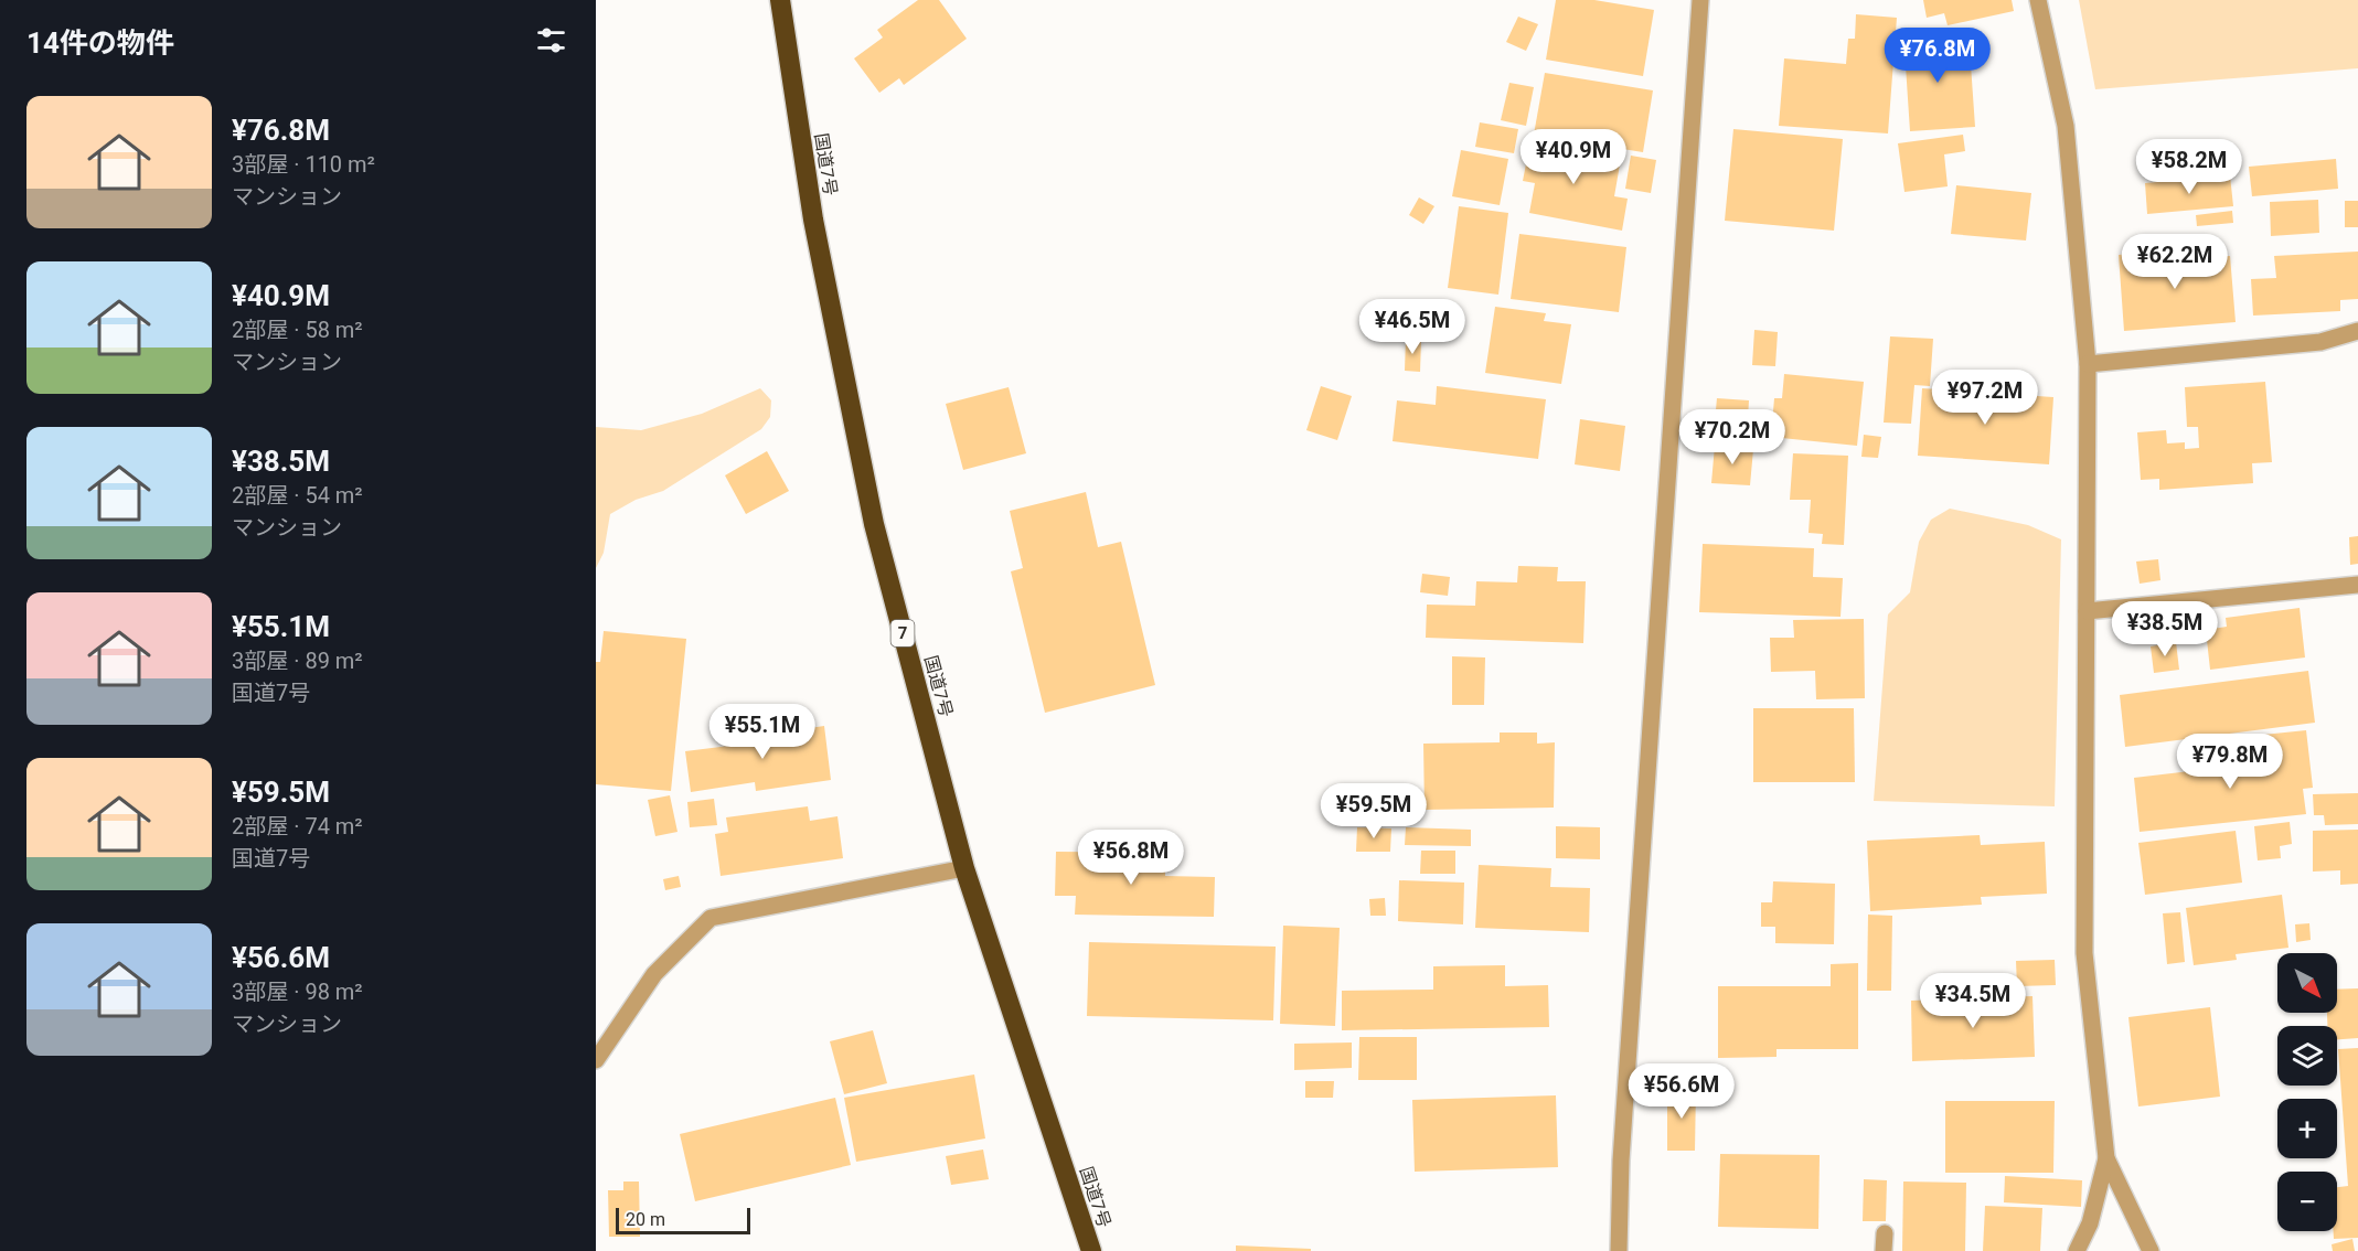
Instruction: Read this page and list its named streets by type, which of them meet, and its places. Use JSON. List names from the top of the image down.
{
  "streets": {
    "highway": ["国道7号", "7"]
  },
  "scale_bar": "20 m",
  "north": "bottom right",
  "page": {
    "heading": "14件の物件",
    "price": [
      "¥76.8M",
      "¥40.9M",
      "¥58.2M",
      "¥62.2M",
      "¥46.5M",
      "¥97.2M",
      "¥70.2M",
      "¥38.5M",
      "¥55.1M",
      "¥79.8M",
      "¥59.5M",
      "¥56.8M",
      "¥34.5M",
      "¥56.6M"
    ],
    "list": [
      {
        "name": "¥76.8M",
        "note": "3部屋 · 110 m² · マンション"
      },
      {
        "name": "¥40.9M",
        "note": "2部屋 · 58 m² · マンション"
      },
      {
        "name": "¥38.5M",
        "note": "2部屋 · 54 m² · マンション"
      },
      {
        "name": "¥55.1M",
        "note": "3部屋 · 89 m² · 国道7号"
      },
      {
        "name": "¥59.5M",
        "note": "2部屋 · 74 m² · 国道7号"
      },
      {
        "name": "¥56.6M",
        "note": "3部屋 · 98 m² · マンション"
      }
    ],
    "map_buttons": ["+", "−"],
    "scale": "20 m"
  }
}
